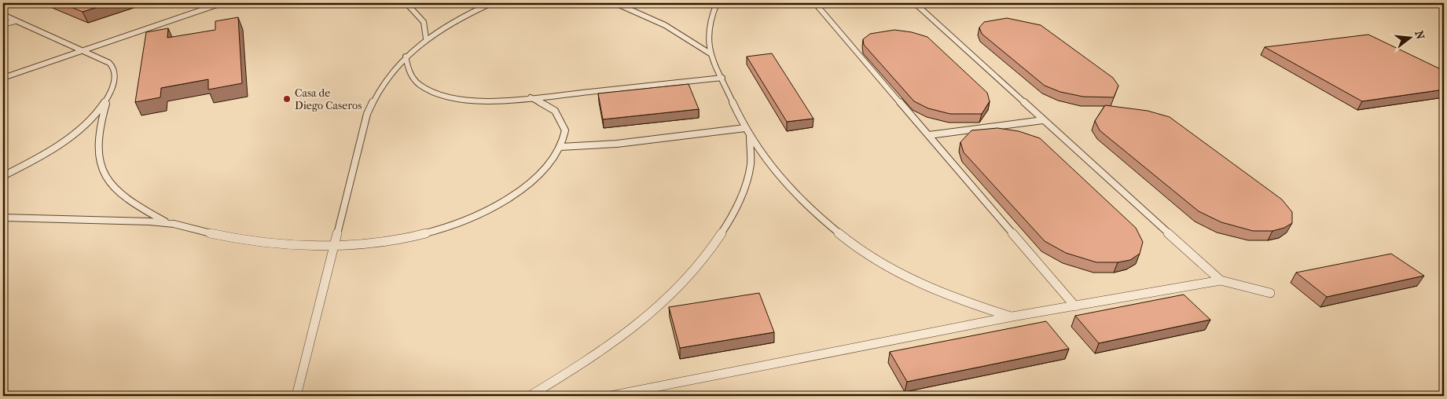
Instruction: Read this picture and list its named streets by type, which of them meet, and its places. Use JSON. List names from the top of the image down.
{
  "places": ["Casa de Diego Caseros"],
  "north": "right"
}
